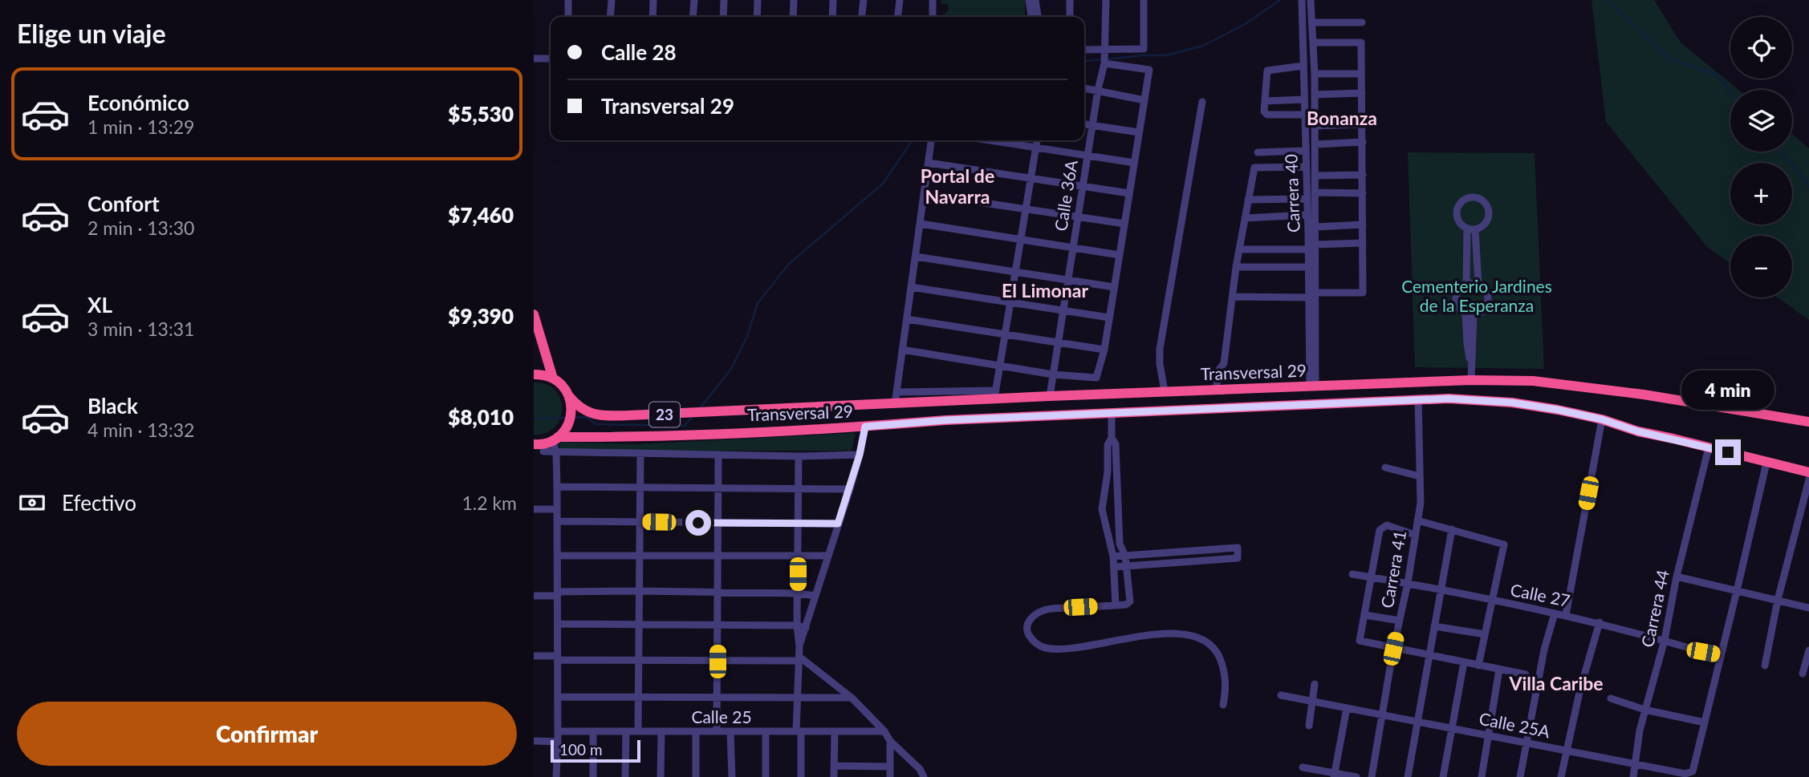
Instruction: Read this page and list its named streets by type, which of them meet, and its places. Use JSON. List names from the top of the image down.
{
  "streets": {
    "highway": ["Transversal 29", "23"],
    "street": [
      "Carrera 40",
      "Calle 36A",
      "Carrera 41",
      "Calle 27",
      "Carrera 44",
      "Calle 25",
      "Calle 25A"
    ]
  },
  "crossings": [
    ["Carrera 40", "Transversal 29"],
    ["Calle 36A", "Transversal 29"],
    ["Transversal 29", "23"],
    ["Transversal 29", "Carrera 41"],
    ["Transversal 29", "Carrera 44"],
    ["Carrera 41", "Calle 27"],
    ["Carrera 41", "Calle 25A"],
    ["Calle 27", "Carrera 44"],
    ["Carrera 44", "Calle 25A"]
  ],
  "districts": [
    "Bonanza",
    "Portal de Navarra",
    "El Limonar",
    "Villa Caribe"
  ],
  "parks": ["Cementerio Jardines de la Esperanza"],
  "scale_bar": "100 m",
  "page": {
    "heading": "Elige un viaje",
    "map_buttons": ["+", "−"],
    "banner": ["Calle 28", "Transversal 29"],
    "list": [
      {
        "name": "Económico",
        "note": "1 min · 13:29",
        "value": "$5,530"
      },
      {
        "name": "Confort",
        "note": "2 min · 13:30",
        "value": "$7,460"
      },
      {
        "name": "XL",
        "note": "3 min · 13:31",
        "value": "$9,390"
      },
      {
        "name": "Black",
        "note": "4 min · 13:32",
        "value": "$8,010"
      }
    ],
    "bubble": "4 min",
    "pay": ["Efectivo", "1.2 km"],
    "buttons": "Confirmar",
    "scale": "100 m"
  }
}
